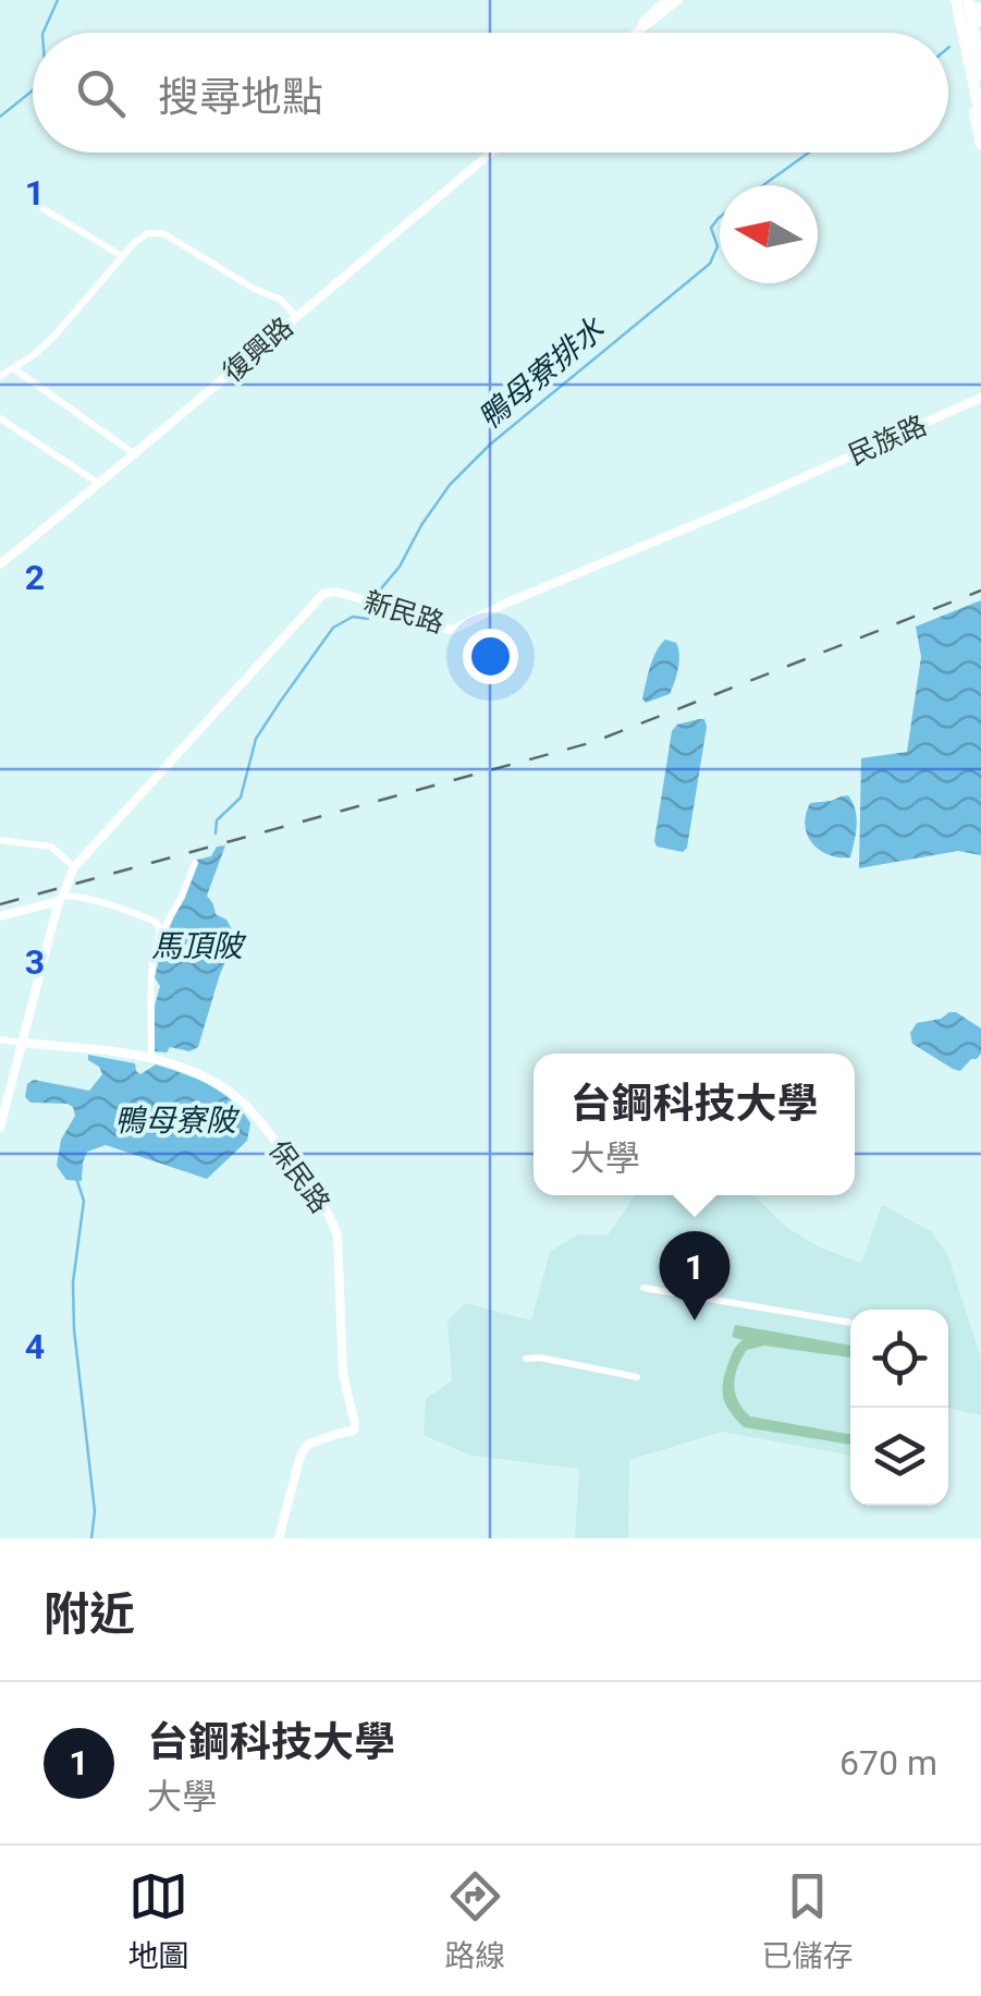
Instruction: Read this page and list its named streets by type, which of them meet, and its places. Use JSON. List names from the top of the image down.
{
  "streets": {
    "street": [
      "復興路",
      "民族路",
      "新民路",
      "保民路"
    ]
  },
  "crossings": [
    ["民族路", "新民路"],
    ["新民路", "保民路"]
  ],
  "water": ["鴨母寮排水", "馬頂陂", "鴨母寮陂"],
  "north": "left",
  "page": {
    "search": "搜尋地點",
    "popup": ["台鋼科技大學", "大學"],
    "pins": "1",
    "heading": "附近",
    "list": [
      {
        "mark": "1",
        "name": "台鋼科技大學",
        "note": "大學",
        "value": "670 m"
      }
    ],
    "nav": ["地圖", "路線", "已儲存"]
  },
  "grid": {
    "rows": [
      "1",
      "2",
      "3",
      "4"
    ]
  }
}
